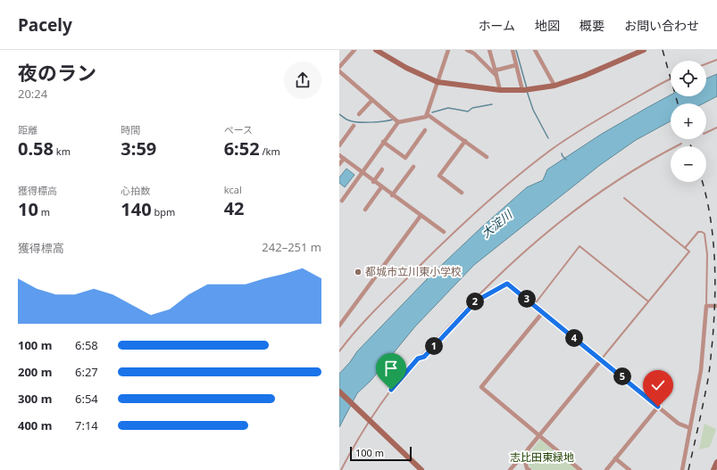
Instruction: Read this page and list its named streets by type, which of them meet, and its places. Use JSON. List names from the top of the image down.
{
  "water": ["大淀川"],
  "parks": ["志比田東緑地"],
  "places": ["都城市立川東小学校"],
  "scale_bar": "100 m",
  "page": {
    "header": "Pacely",
    "nav": [
      "ホーム",
      "地図",
      "概要",
      "お問い合わせ"
    ],
    "heading": ["夜のラン", "20:24"],
    "map_buttons": ["+", "−"],
    "stats": [
      ["距離", "0.58 km"],
      ["時間", "3:59"],
      ["ペース", "6:52 /km"],
      ["獲得標高", "10 m"],
      ["心拍数", "140 bpm"],
      ["kcal", "42"]
    ],
    "chart": ["獲得標高", "242–251 m"],
    "pins": [
      "3",
      "2",
      "4",
      "1",
      "5"
    ],
    "list": [
      {
        "name": "100 m",
        "note": "6:58"
      },
      {
        "name": "200 m",
        "note": "6:27"
      },
      {
        "name": "300 m",
        "note": "6:54"
      },
      {
        "name": "400 m",
        "note": "7:14"
      }
    ],
    "scale": "100 m"
  }
}
